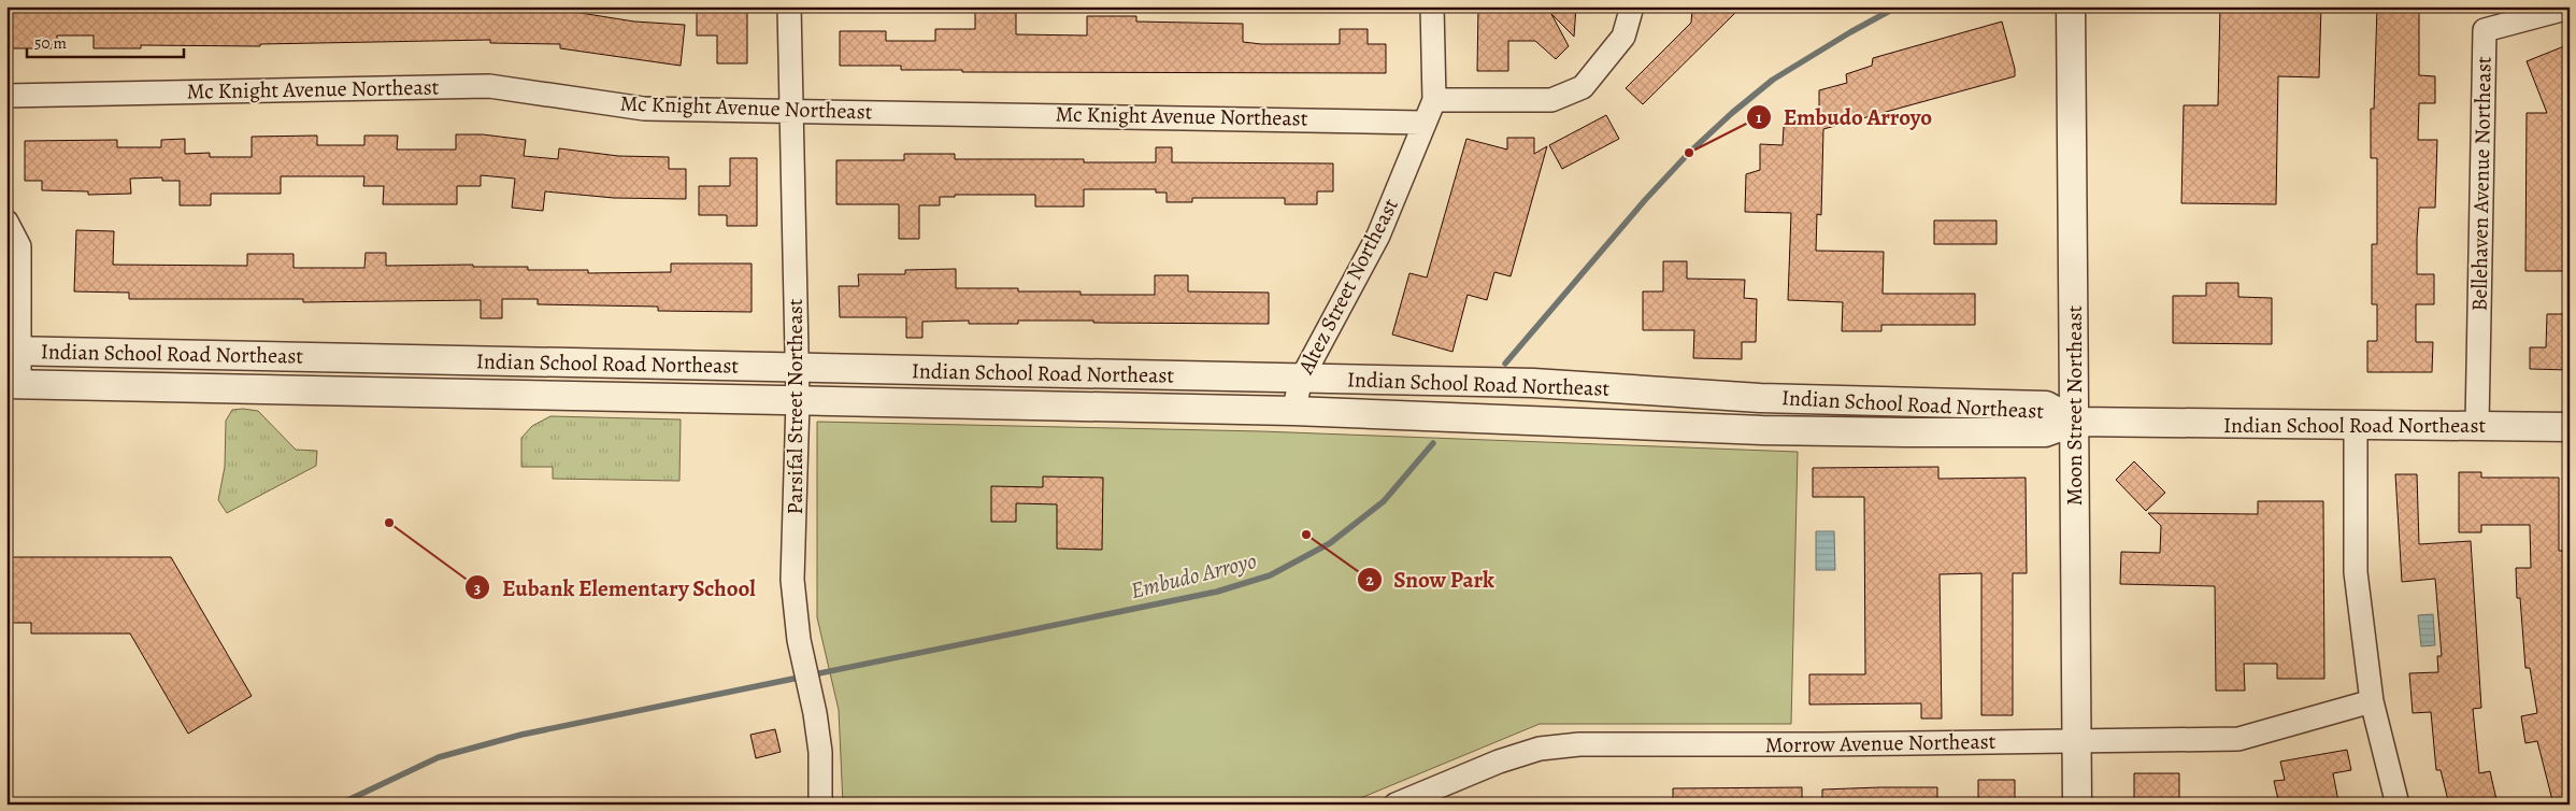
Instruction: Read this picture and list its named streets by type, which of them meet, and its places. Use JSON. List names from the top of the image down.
{
  "streets": {
    "street": [
      "Mc Knight Avenue Northeast",
      "Bellehaven Avenue Northeast",
      "Altez Street Northeast",
      "Indian School Road Northeast",
      "Moon Street Northeast",
      "Parsifal Street Northeast",
      "Morrow Avenue Northeast"
    ]
  },
  "crossings": [
    ["Mc Knight Avenue Northeast", "Altez Street Northeast"],
    ["Mc Knight Avenue Northeast", "Parsifal Street Northeast"],
    ["Bellehaven Avenue Northeast", "Indian School Road Northeast"],
    ["Altez Street Northeast", "Indian School Road Northeast"],
    ["Indian School Road Northeast", "Moon Street Northeast"],
    ["Indian School Road Northeast", "Parsifal Street Northeast"],
    ["Moon Street Northeast", "Morrow Avenue Northeast"]
  ],
  "water": ["Embudo Arroyo"],
  "places": ["Embudo Arroyo", "Eubank Elementary School", "Snow Park"],
  "scale_bar": "50 m"
}
